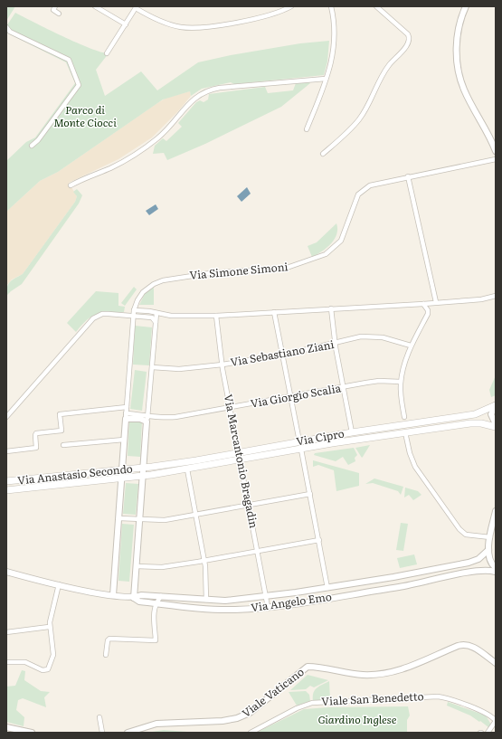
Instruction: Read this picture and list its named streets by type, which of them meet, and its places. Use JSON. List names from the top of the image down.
{
  "streets": {
    "main road": [
      "Via Cipro",
      "Via Anastasio Secondo",
      "Via Angelo Emo",
      "Viale Vaticano"
    ],
    "street": [
      "Via Simone Simoni",
      "Via Sebastiano Ziani",
      "Via Giorgio Scalia",
      "Via Marcantonio Bragadin",
      "Viale San Benedetto"
    ]
  },
  "crossings": [
    ["Via Sebastiano Ziani", "Via Marcantonio Bragadin"],
    ["Via Giorgio Scalia", "Via Marcantonio Bragadin"],
    ["Via Cipro", "Via Marcantonio Bragadin"],
    ["Via Cipro", "Via Anastasio Secondo"],
    ["Via Marcantonio Bragadin", "Via Angelo Emo"]
  ],
  "parks": ["Parco di Monte Ciocci", "Giardino Inglese"]
}
